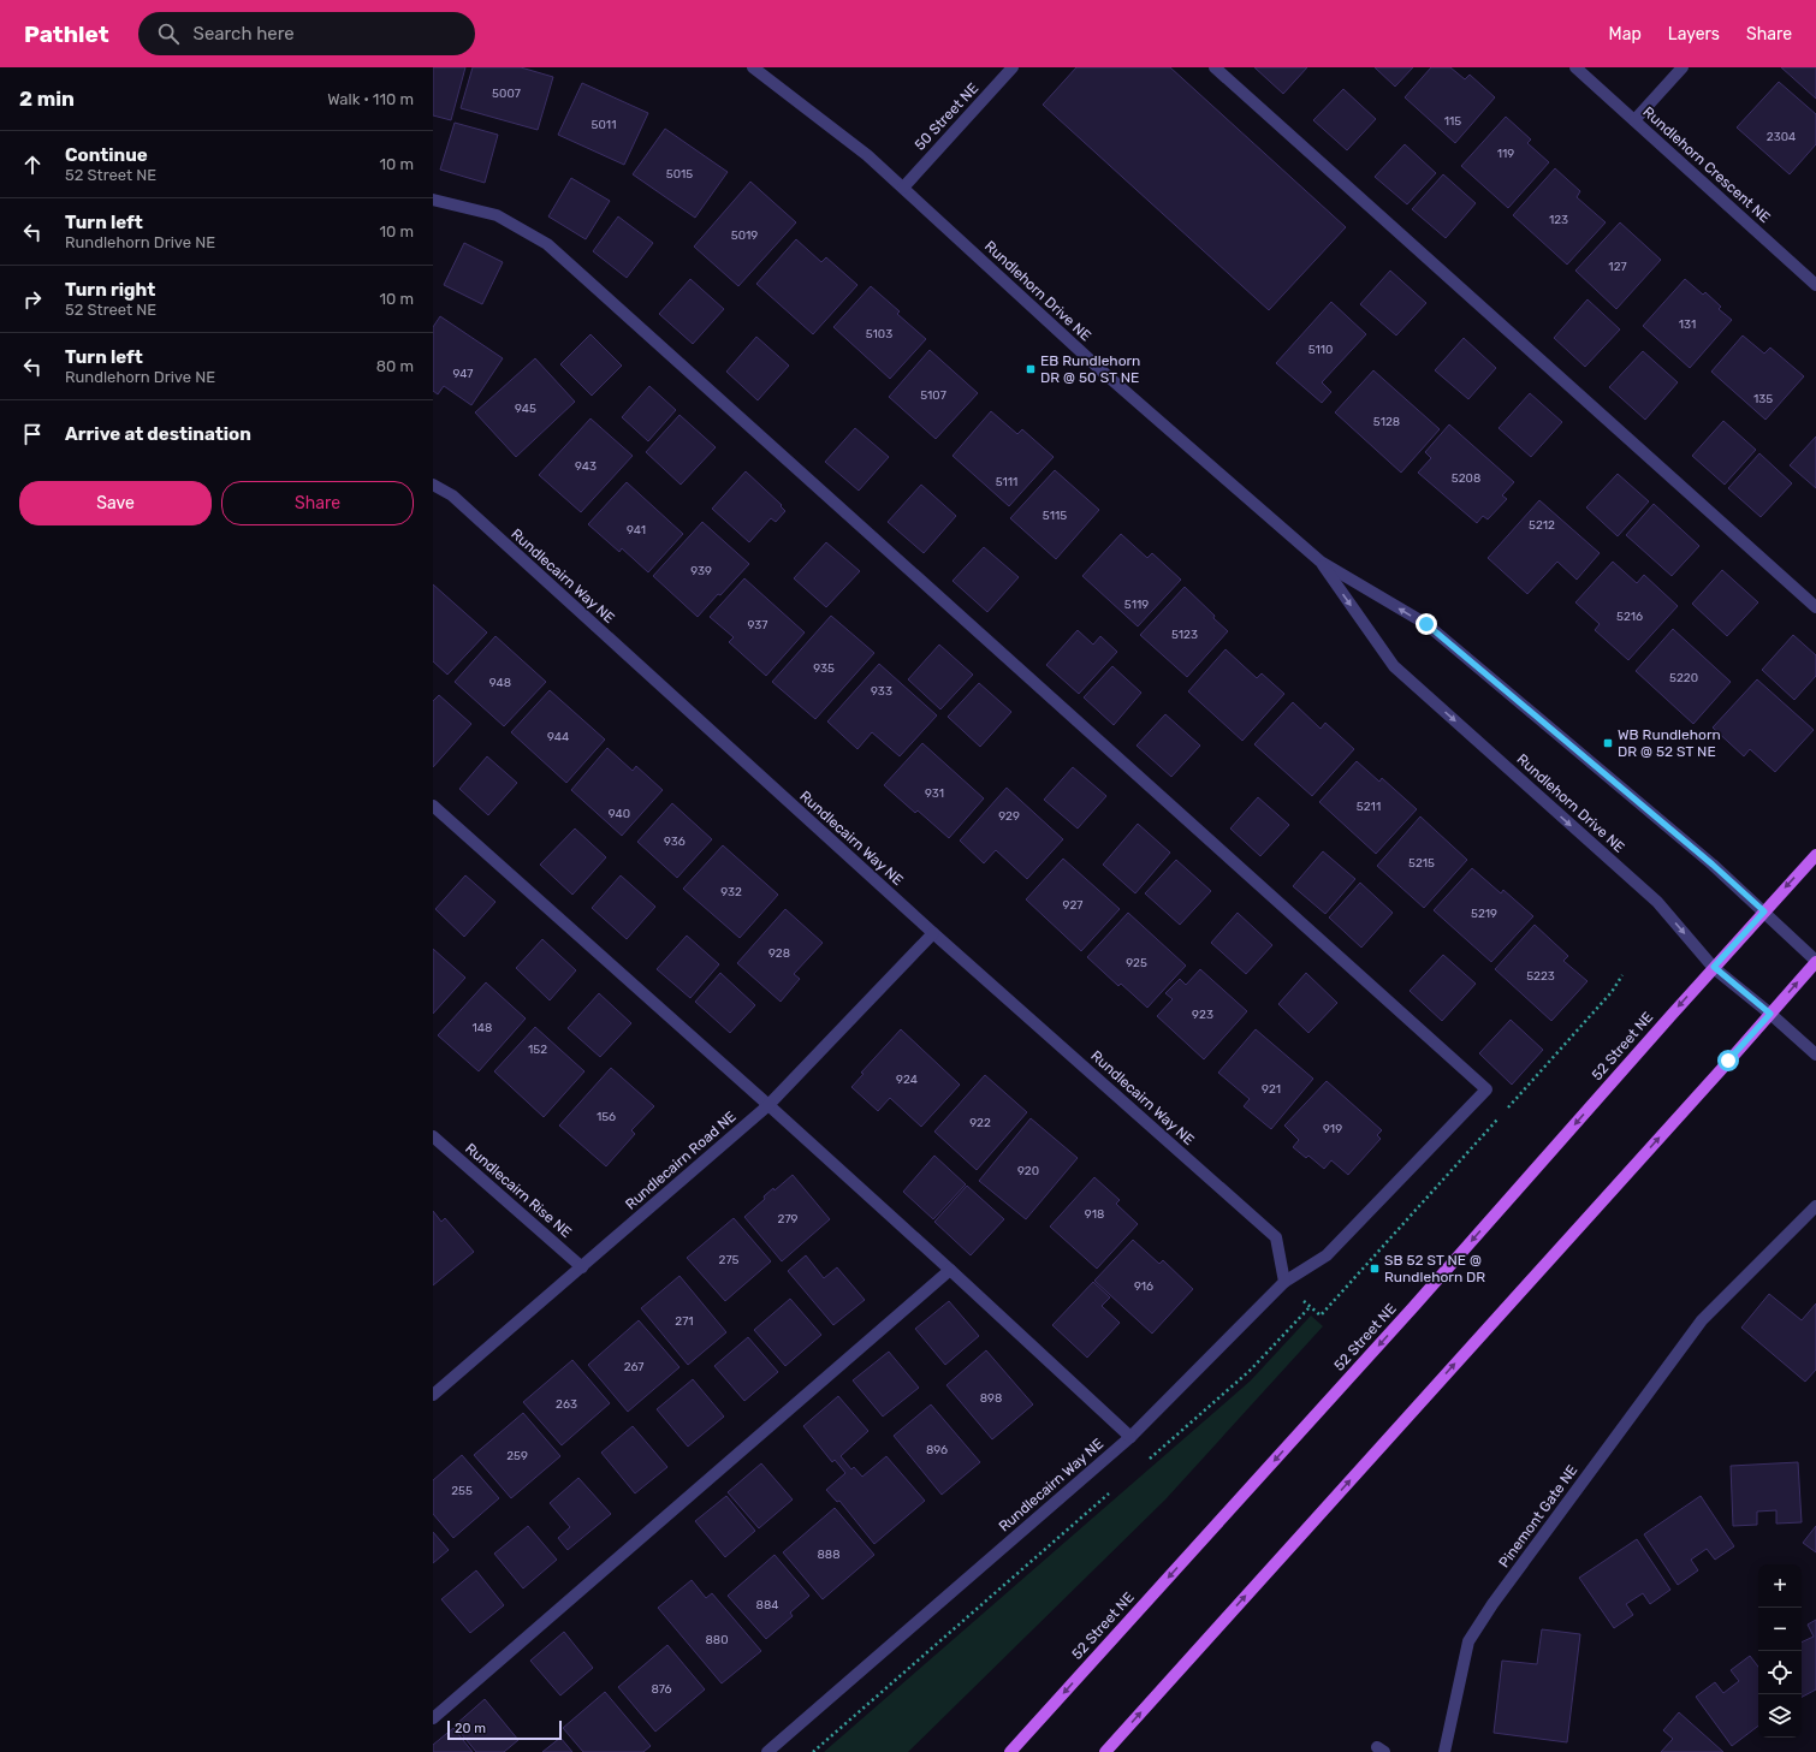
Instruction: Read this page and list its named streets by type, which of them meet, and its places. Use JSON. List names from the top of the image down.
{
  "streets": {
    "main road": ["52 Street NE"],
    "street": [
      "50 Street NE",
      "Rundlehorn Crescent NE",
      "Rundlehorn Drive NE",
      "Rundlecairn Way NE",
      "Rundlecairn Road NE",
      "Rundlecairn Rise NE",
      "Pinemont Gate NE"
    ]
  },
  "crossings": [
    ["50 Street NE", "Rundlehorn Drive NE"],
    ["Rundlehorn Drive NE", "52 Street NE"],
    ["Rundlecairn Way NE", "Rundlecairn Road NE"],
    ["Rundlecairn Road NE", "Rundlecairn Rise NE"]
  ],
  "places": {
    "transit": ["EB Rundlehorn DR @ 50 ST NE", "WB Rundlehorn DR @ 52 ST NE", "SB 52 ST NE @ Rundlehorn DR"]
  },
  "house_numbers": [
    "5007",
    "115",
    "5011",
    "2304",
    "119",
    "5015",
    "123",
    "5019",
    "127",
    "131",
    "5103",
    "5110",
    "947",
    "5107",
    "135",
    "945",
    "5128",
    "943",
    "5208",
    "5111",
    "5115",
    "5212",
    "941",
    "939",
    "5119",
    "5216",
    "937",
    "5123",
    "935",
    "5220",
    "948",
    "933",
    "944",
    "931",
    "5211",
    "940",
    "929",
    "936",
    "5215",
    "932",
    "927",
    "5219",
    "928",
    "925",
    "5223",
    "923",
    "148",
    "152",
    "924",
    "921",
    "156",
    "922",
    "919",
    "920",
    "918",
    "279",
    "275",
    "916",
    "271",
    "267",
    "898",
    "263",
    "896",
    "259",
    "255",
    "888",
    "884",
    "880",
    "876"
  ],
  "scale_bar": "20 m",
  "page": {
    "header": "Pathlet",
    "search": "Search here",
    "nav": ["Map", "Layers", "Share"],
    "heading": ["2 min", "Walk · 110 m"],
    "list": [
      ["Continue", "52 Street NE", "10 m"],
      ["Turn left", "Rundlehorn Drive NE", "10 m"],
      ["Turn right", "52 Street NE", "10 m"],
      ["Turn left", "Rundlehorn Drive NE", "80 m"],
      "Arrive at destination"
    ],
    "buttons": ["Save", "Share"],
    "map_buttons": ["+", "−"],
    "scale": "20 m"
  }
}
